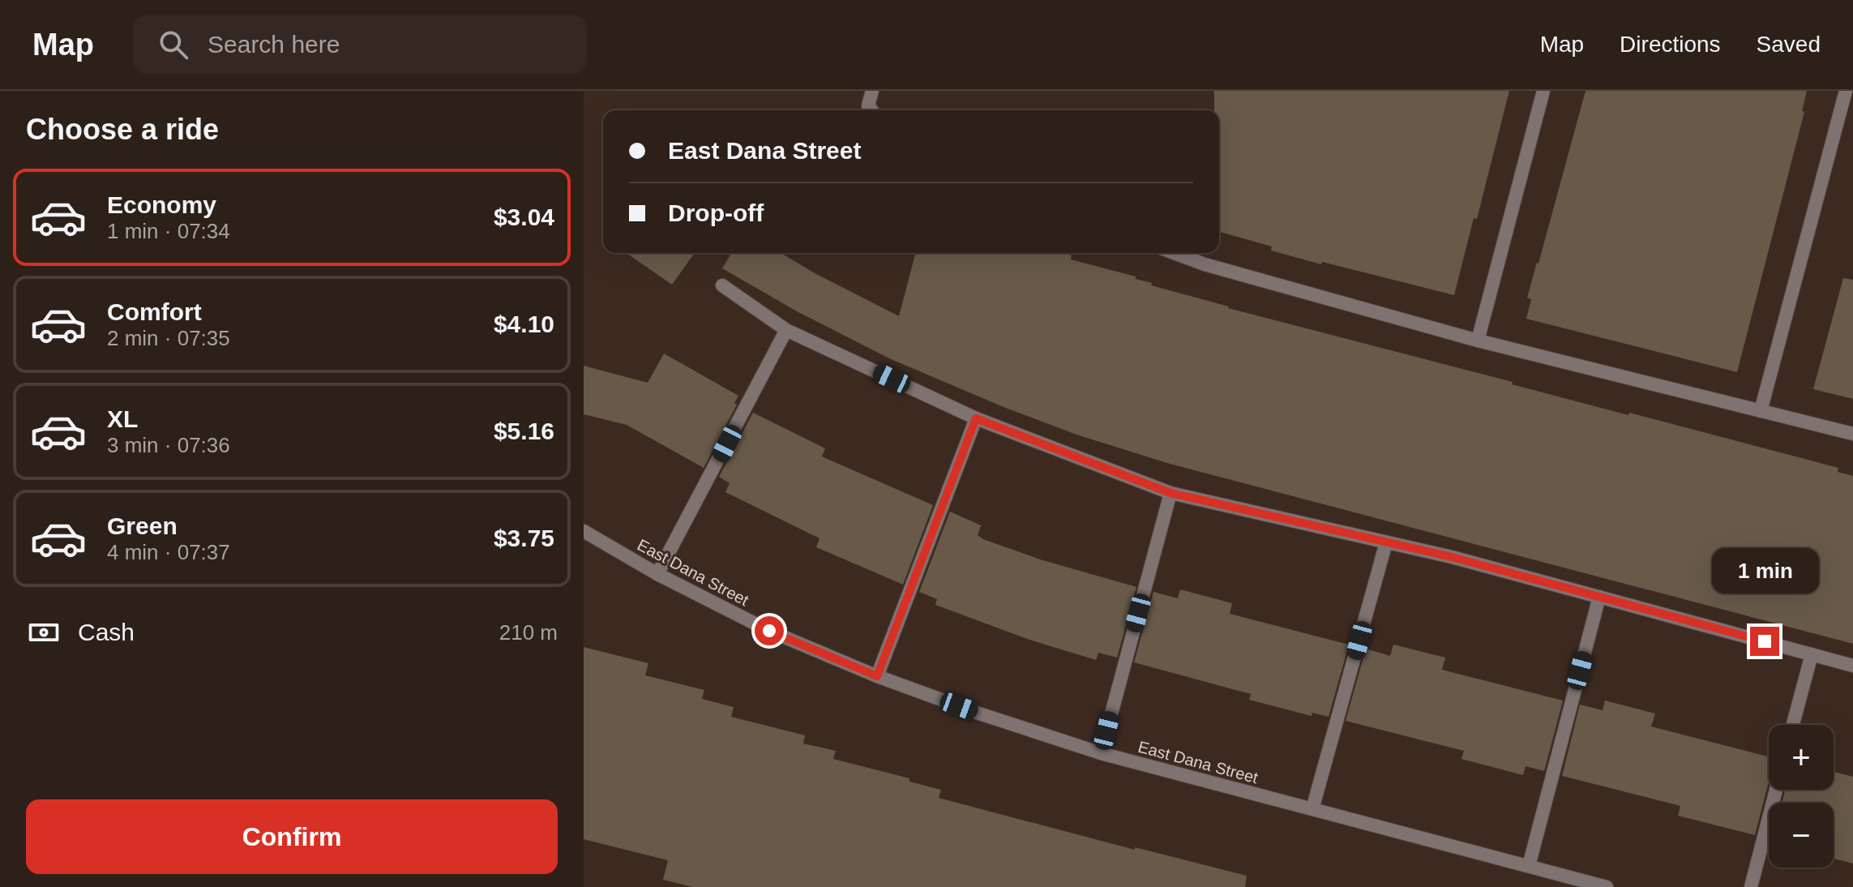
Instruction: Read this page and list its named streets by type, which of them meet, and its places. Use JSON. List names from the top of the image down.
{
  "streets": {
    "street": ["East Dana Street"]
  },
  "page": {
    "header": "Map",
    "search": "Search here",
    "nav": ["Map", "Directions", "Saved"],
    "heading": "Choose a ride",
    "banner": ["East Dana Street", "Drop-off"],
    "list": [
      {
        "name": "Economy",
        "note": "1 min · 07:34",
        "value": "$3.04"
      },
      {
        "name": "Comfort",
        "note": "2 min · 07:35",
        "value": "$4.10"
      },
      {
        "name": "XL",
        "note": "3 min · 07:36",
        "value": "$5.16"
      },
      {
        "name": "Green",
        "note": "4 min · 07:37",
        "value": "$3.75"
      }
    ],
    "bubble": "1 min",
    "pay": ["Cash", "210 m"],
    "map_buttons": ["+", "−"],
    "buttons": "Confirm"
  }
}
